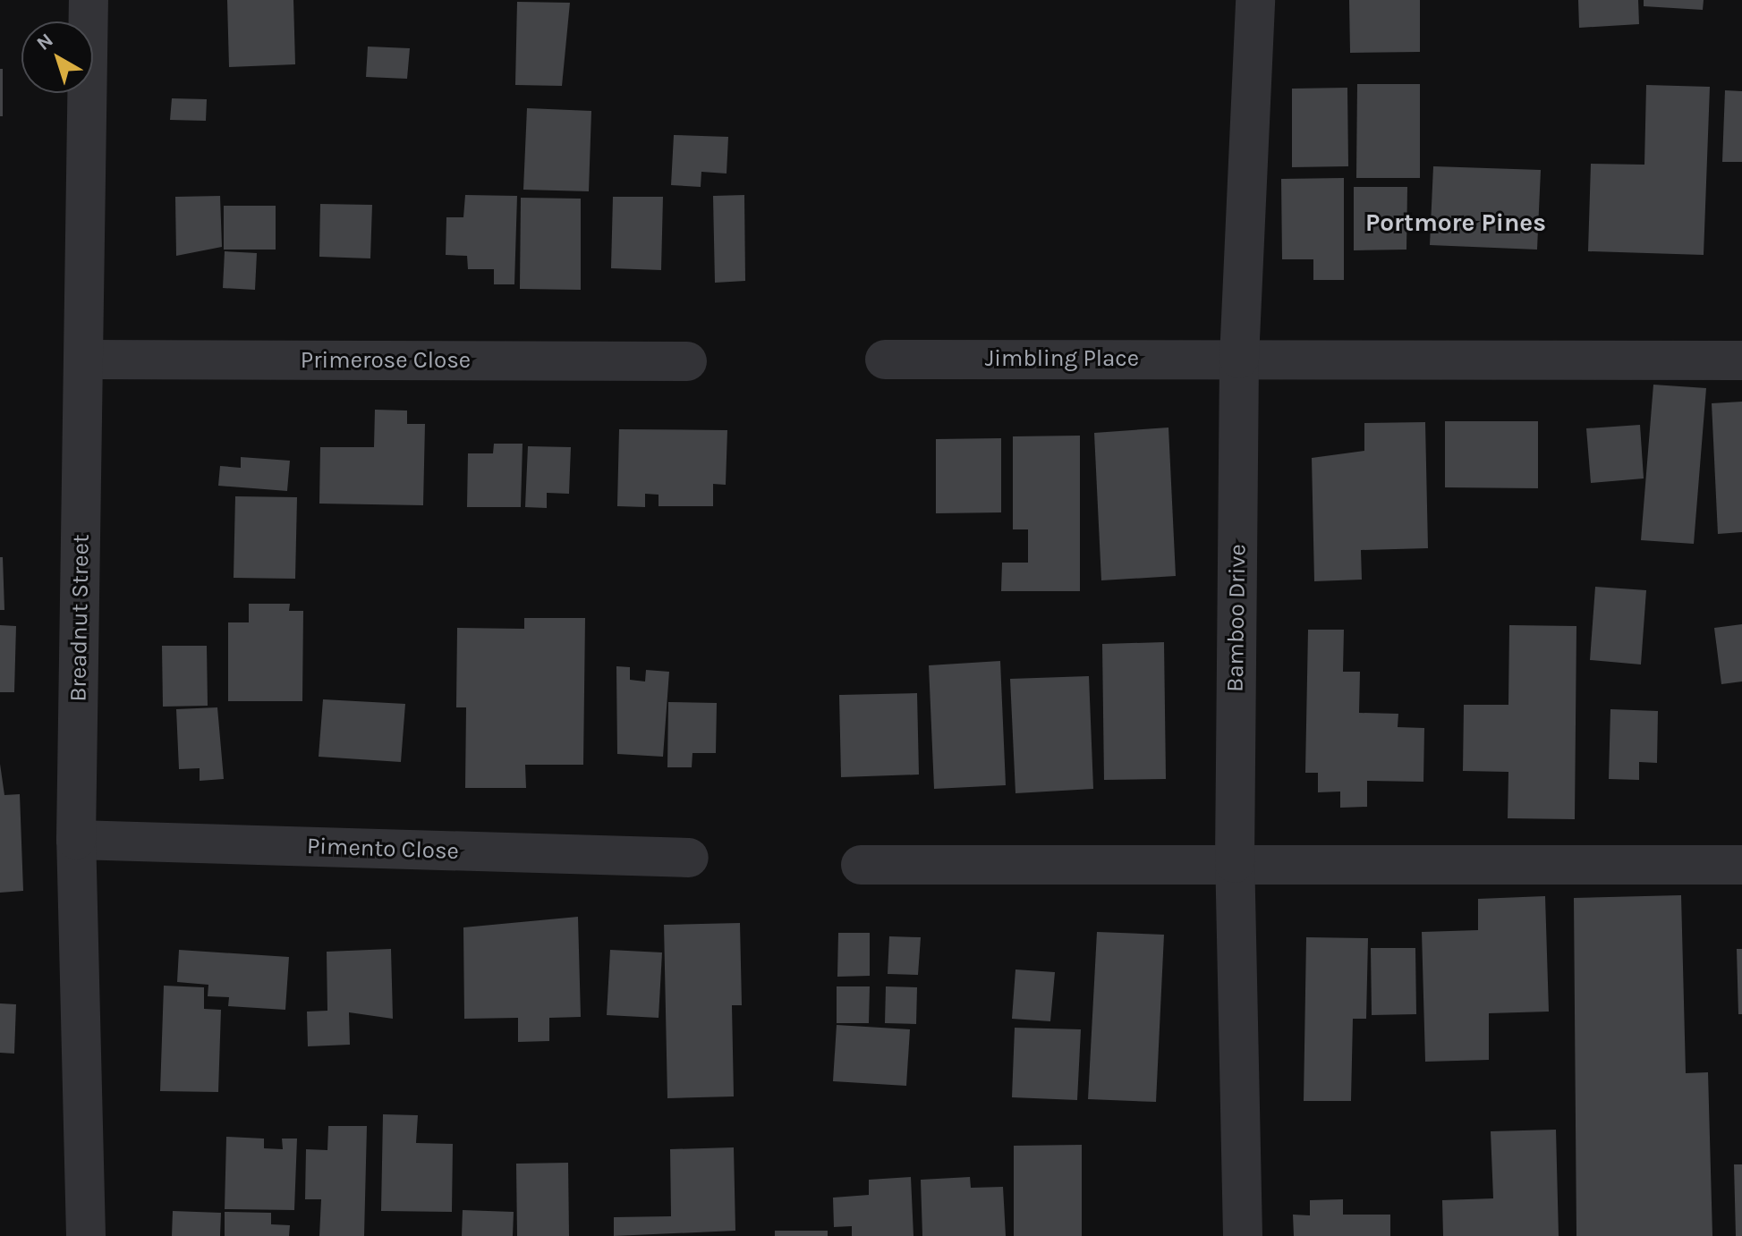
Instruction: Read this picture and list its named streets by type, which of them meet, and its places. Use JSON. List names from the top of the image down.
{
  "streets": {
    "street": [
      "Jimbling Place",
      "Primerose Close",
      "Breadnut Street",
      "Bamboo Drive",
      "Pimento Close"
    ]
  },
  "crossings": [
    ["Jimbling Place", "Bamboo Drive"],
    ["Primerose Close", "Breadnut Street"],
    ["Breadnut Street", "Pimento Close"]
  ],
  "districts": ["Portmore Pines"],
  "north": "top left"
}
